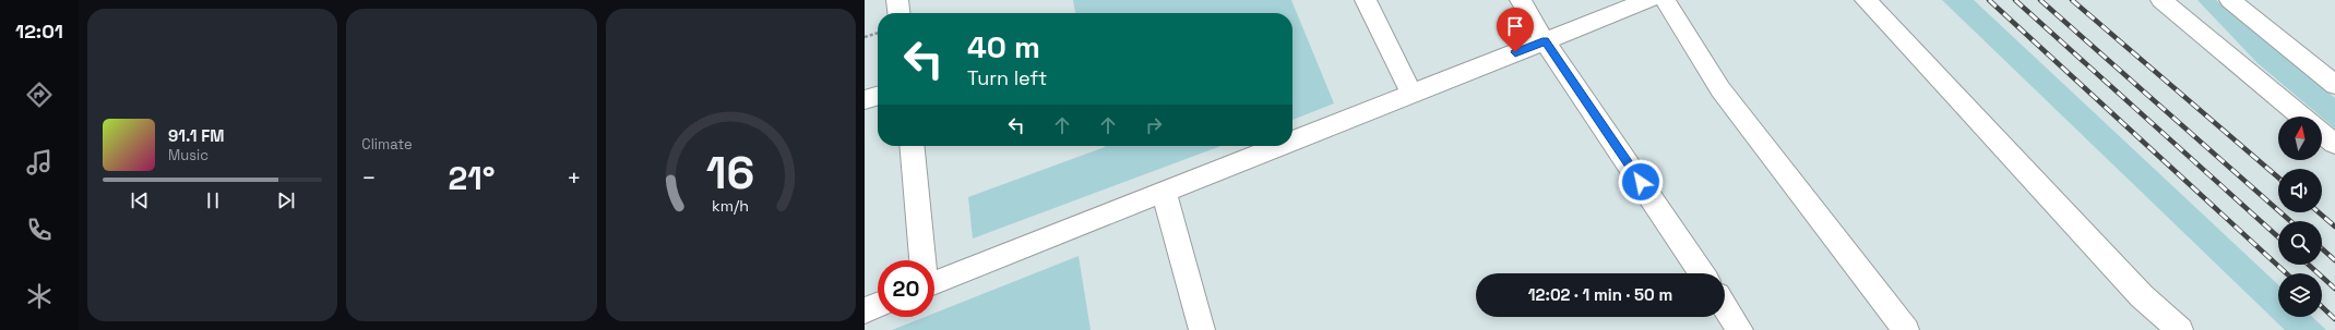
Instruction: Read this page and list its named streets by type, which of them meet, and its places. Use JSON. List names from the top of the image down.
{
  "north": "top",
  "page": {
    "tabs": "12:01",
    "tile": "Climate",
    "turn": ["40 m", "Turn left"],
    "song": ["91.1 FM", "Music"],
    "heat": ["−", "21°", "+"],
    "limit": "20",
    "trip": "12:02 · 1 min · 50 m",
    "gauge": ["16", "km/h"]
  }
}
